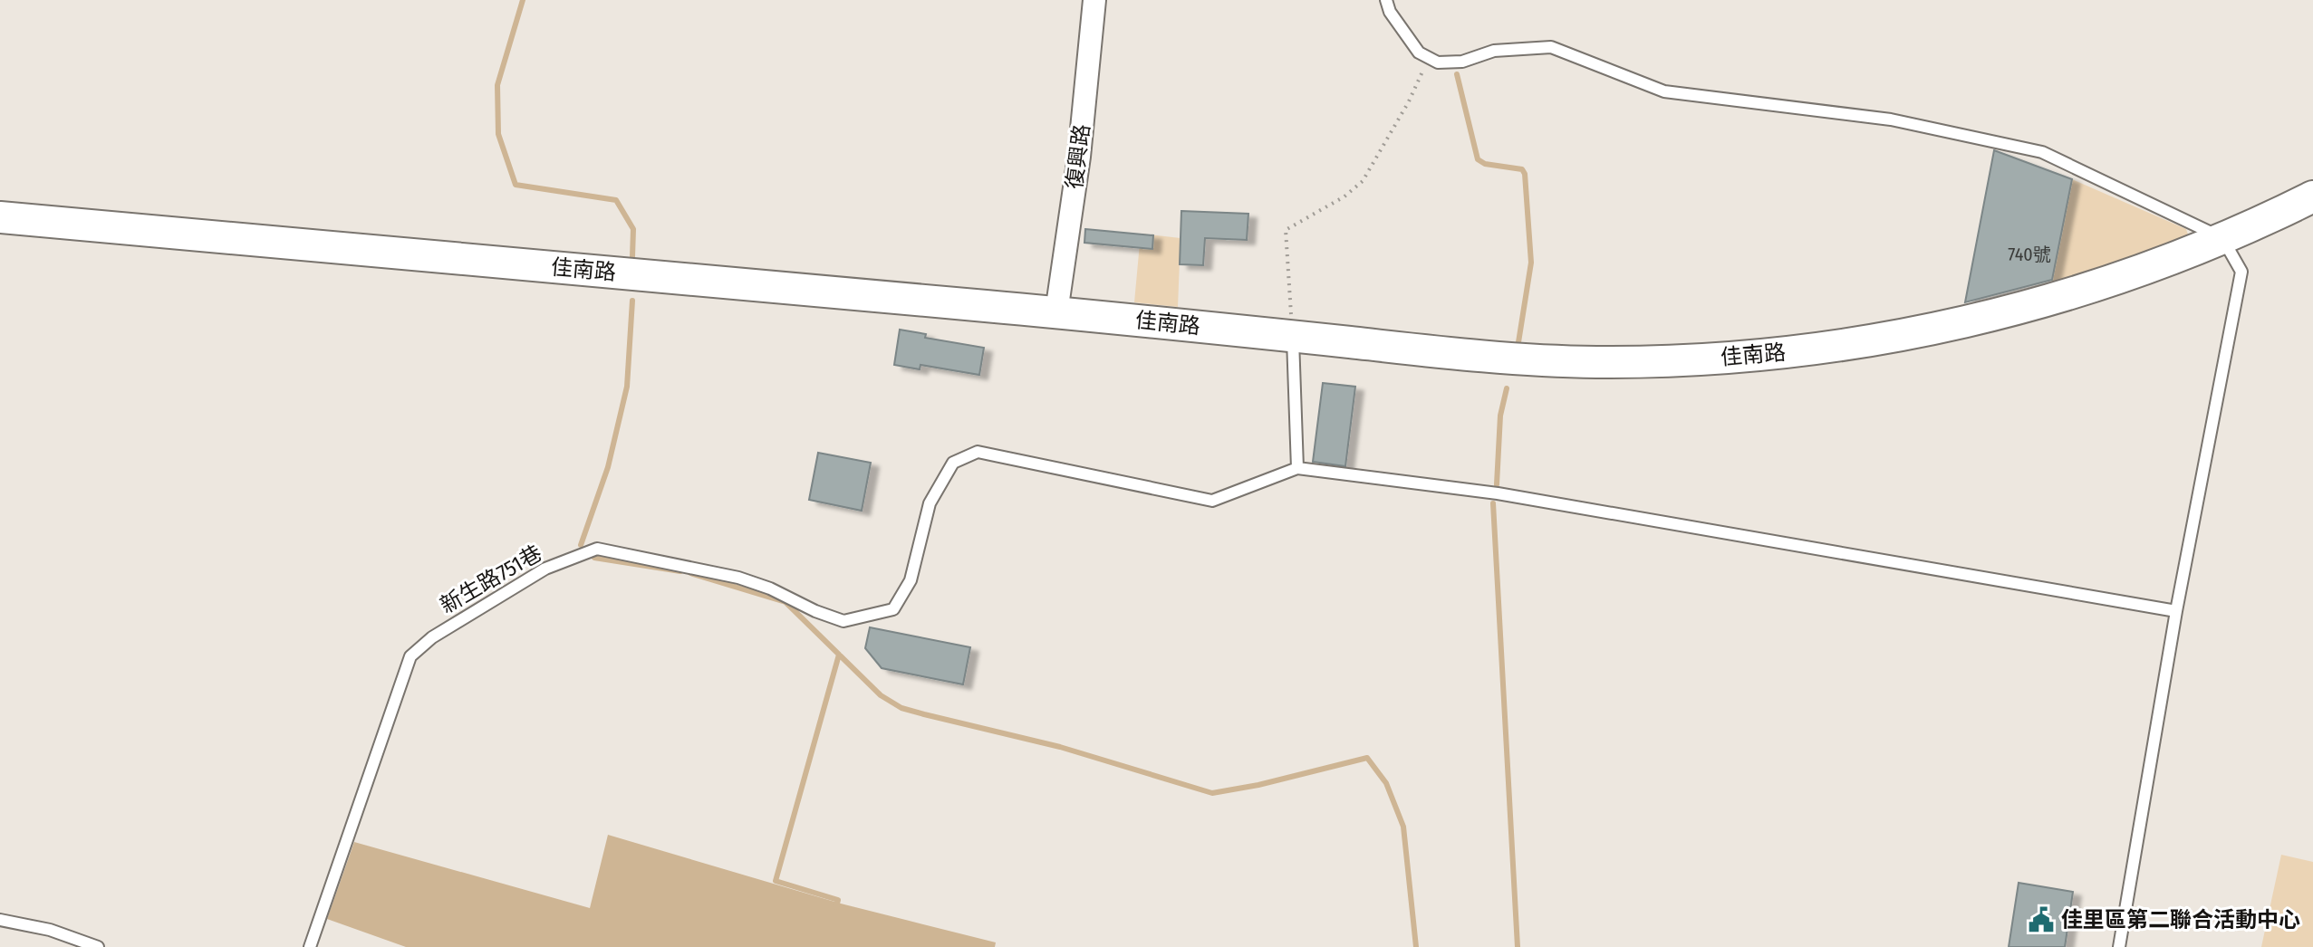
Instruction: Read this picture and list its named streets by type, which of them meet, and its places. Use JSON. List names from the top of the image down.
{
  "streets": {
    "street": ["復興路", "佳南路"],
    "lane": ["新生路751巷"]
  },
  "crossings": [
    ["復興路", "佳南路"]
  ],
  "places": {
    "public building": ["佳里區第二聯合活動中心"]
  },
  "house_numbers": ["740號"]
}
